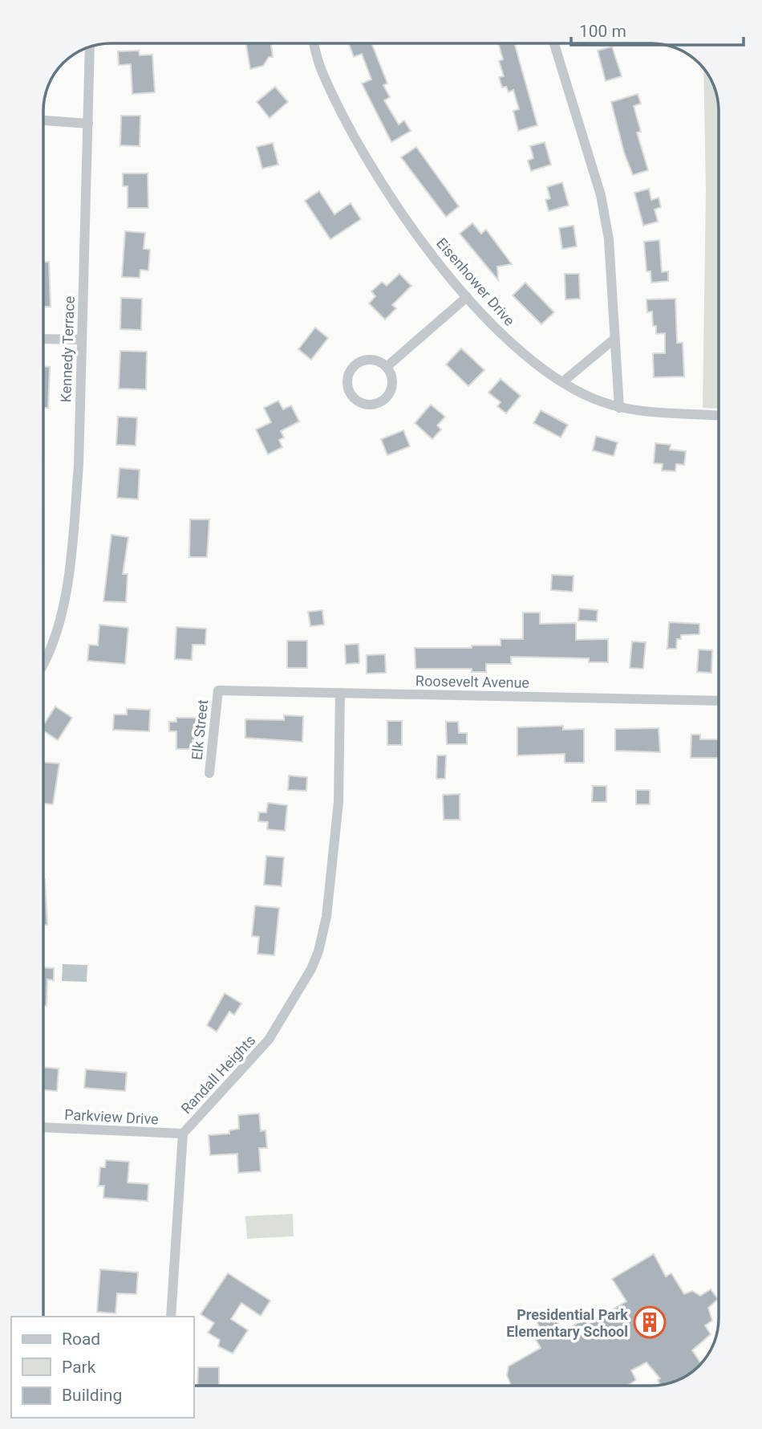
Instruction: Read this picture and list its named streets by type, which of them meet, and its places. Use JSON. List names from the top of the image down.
{
  "streets": {
    "street": [
      "Eisenhower Drive",
      "Kennedy Terrace",
      "Roosevelt Avenue",
      "Elk Street",
      "Randall Heights",
      "Parkview Drive"
    ]
  },
  "crossings": [
    ["Roosevelt Avenue", "Elk Street"],
    ["Roosevelt Avenue", "Randall Heights"],
    ["Randall Heights", "Parkview Drive"]
  ],
  "places": {
    "building": ["Presidential Park Elementary School"]
  },
  "legend": ["Road", "Park", "Building"],
  "scale_bar": "100 m"
}
